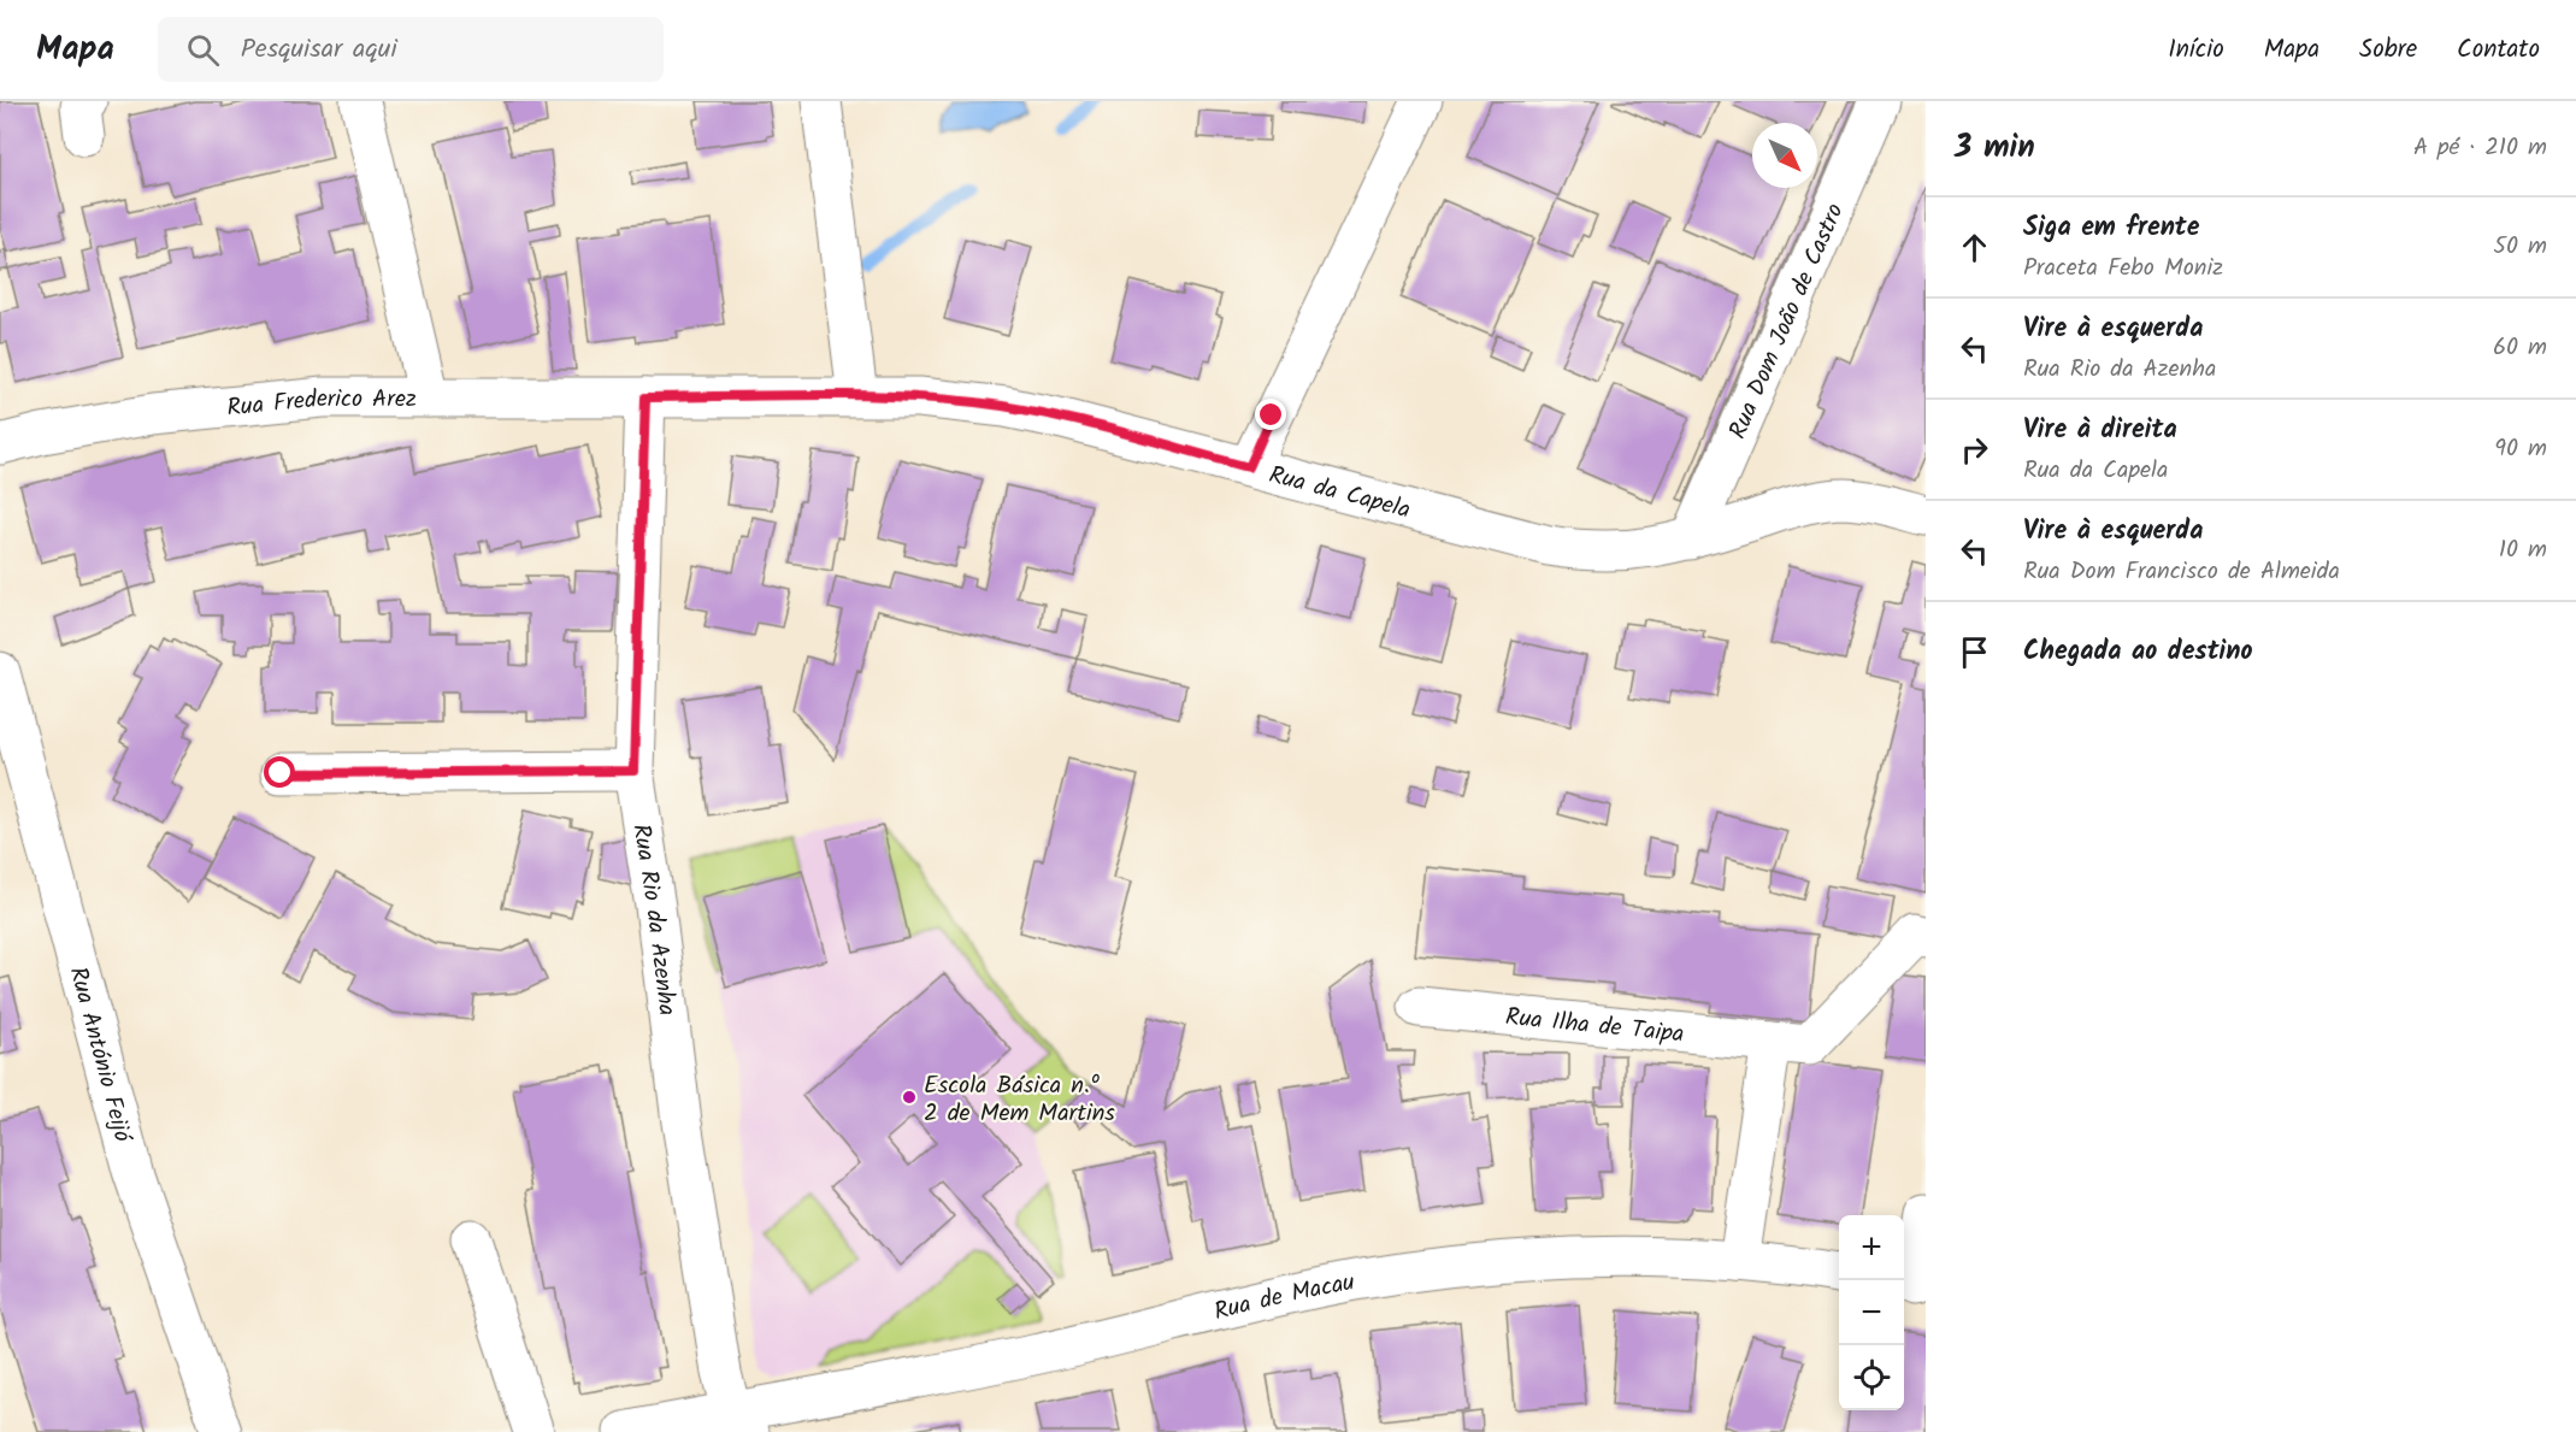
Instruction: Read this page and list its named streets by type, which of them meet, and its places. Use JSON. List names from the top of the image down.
{
  "streets": {
    "street": [
      "Rua Dom João de Castro",
      "Rua Frederico Arez",
      "Rua da Capela",
      "Rua Rio da Azenha",
      "Rua Ilha de Taipa",
      "Rua António Feijó",
      "Rua de Macau"
    ]
  },
  "crossings": [
    ["Rua Dom João de Castro", "Rua da Capela"],
    ["Rua Frederico Arez", "Rua da Capela"],
    ["Rua Frederico Arez", "Rua Rio da Azenha"],
    ["Rua da Capela", "Rua Rio da Azenha"],
    ["Rua Rio da Azenha", "Rua de Macau"]
  ],
  "places": ["Escola Básica n.º 2 de Mem Martins"],
  "north": "bottom right",
  "page": {
    "header": "Mapa",
    "search": "Pesquisar aqui",
    "nav": [
      "Início",
      "Mapa",
      "Sobre",
      "Contato"
    ],
    "heading": ["3 min", "A pé · 210 m"],
    "list": [
      ["Siga em frente", "Praceta Febo Moniz", "50 m"],
      ["Vire à esquerda", "Rua Rio da Azenha", "60 m"],
      ["Vire à direita", "Rua da Capela", "90 m"],
      ["Vire à esquerda", "Rua Dom Francisco de Almeida", "10 m"],
      "Chegada ao destino"
    ],
    "map_buttons": ["+", "−"]
  }
}
